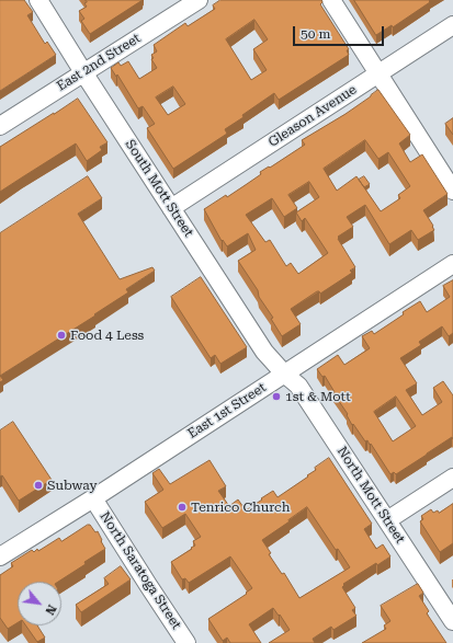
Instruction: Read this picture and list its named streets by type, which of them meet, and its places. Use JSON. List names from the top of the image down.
{
  "streets": {
    "street": [
      "East 2nd Street",
      "Gleason Avenue",
      "South Mott Street",
      "East 1st Street",
      "North Mott Street",
      "North Saratoga Street"
    ]
  },
  "crossings": [
    ["East 2nd Street", "South Mott Street"],
    ["Gleason Avenue", "South Mott Street"],
    ["South Mott Street", "East 1st Street"],
    ["South Mott Street", "North Mott Street"],
    ["East 1st Street", "North Mott Street"],
    ["East 1st Street", "North Saratoga Street"]
  ],
  "places": [
    "Food 4 Less",
    "1st & Mott",
    "Subway",
    "Tenrico Church"
  ],
  "scale_bar": "50 m",
  "north": "bottom right"
}
